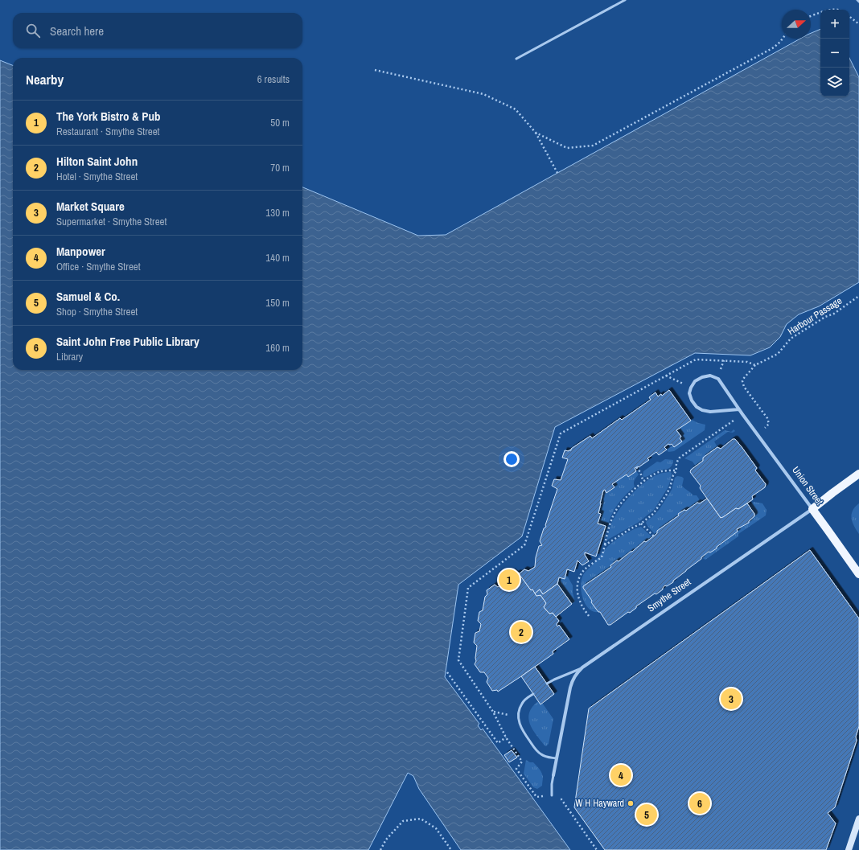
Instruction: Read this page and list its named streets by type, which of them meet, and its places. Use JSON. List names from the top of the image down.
{
  "streets": {
    "main road": ["Union Street", "Smythe Street"],
    "path": ["Harbour Passage"]
  },
  "crossings": [
    ["Union Street", "Smythe Street"]
  ],
  "places": ["W H Hayward"],
  "north": "right",
  "page": {
    "map_buttons": ["+", "−"],
    "search": "Search here",
    "heading": ["Nearby", "6 results"],
    "list": [
      {
        "mark": "1",
        "name": "The York Bistro & Pub",
        "note": "Restaurant · Smythe Street",
        "value": "50 m"
      },
      {
        "mark": "2",
        "name": "Hilton Saint John",
        "note": "Hotel · Smythe Street",
        "value": "70 m"
      },
      {
        "mark": "3",
        "name": "Market Square",
        "note": "Supermarket · Smythe Street",
        "value": "130 m"
      },
      {
        "mark": "4",
        "name": "Manpower",
        "note": "Office · Smythe Street",
        "value": "140 m"
      },
      {
        "mark": "5",
        "name": "Samuel & Co.",
        "note": "Shop · Smythe Street",
        "value": "150 m"
      },
      {
        "mark": "6",
        "name": "Saint John Free Public Library",
        "note": "Library",
        "value": "160 m"
      }
    ],
    "pins": [
      "1",
      "2",
      "3",
      "4",
      "6",
      "5"
    ]
  }
}
